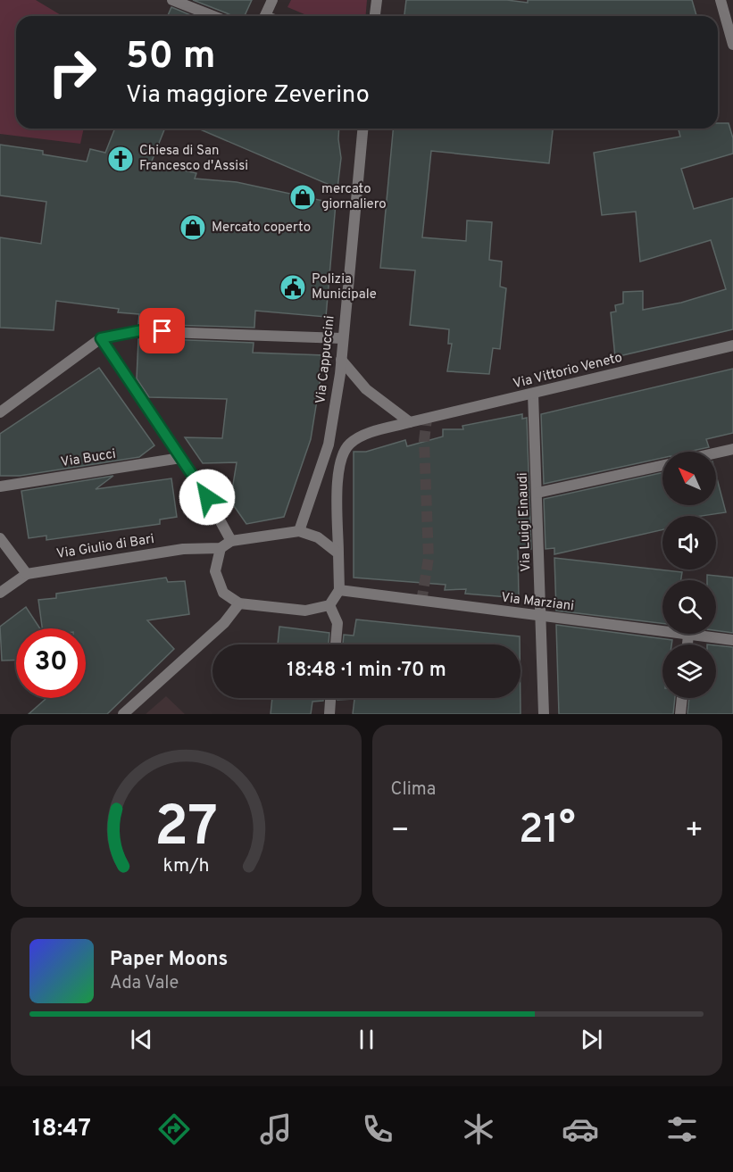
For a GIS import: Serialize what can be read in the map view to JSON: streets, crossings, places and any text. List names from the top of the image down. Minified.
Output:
{"streets":{"street":["Via Cappuccini","Via Vittorio Veneto","Via Bucci","Via Luigi Einaudi","Via Giulio di Bari","Via Marziani"]},"crossings":[["Via Cappuccini","Via Vittorio Veneto"],["Via Cappuccini","Via Giulio di Bari"],["Via Cappuccini","Via Marziani"],["Via Vittorio Veneto","Via Luigi Einaudi"],["Via Vittorio Veneto","Via Giulio di Bari"],["Via Vittorio Veneto","Via Marziani"],["Via Luigi Einaudi","Via Marziani"],["Via Giulio di Bari","Via Marziani"]],"places":{"church":["Chiesa di San Francesco d'Assisi"],"shop":["mercato giornaliero","Mercato coperto"],"public building":["Polizia Municipale"]},"north":"top left","page":{"turn":["50 m","Via maggiore Zeverino"],"limit":"30","trip":"18:48 · 1 min · 70 m","tile":"Clima","heat":["−","21°","+"],"song":["Paper Moons","Ada Vale"],"tabs":"18:47","gauge":["27","km/h"]}}
